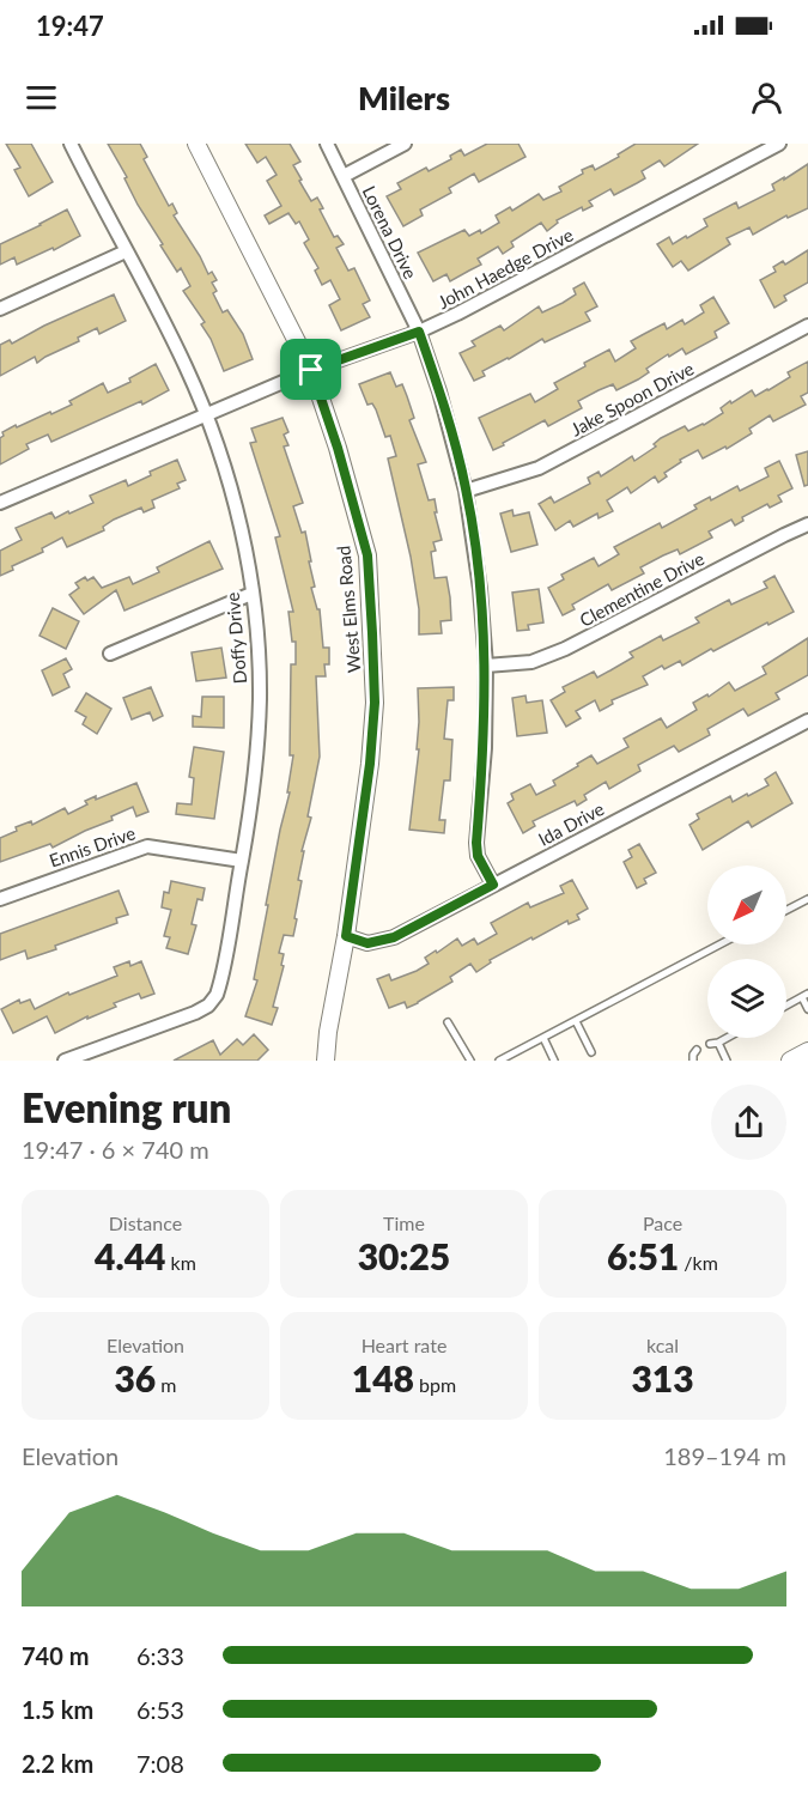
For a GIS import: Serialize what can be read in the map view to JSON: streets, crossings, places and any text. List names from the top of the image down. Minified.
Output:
{"streets":{"main road":["West Elms Road"],"street":["Lorena Drive","John Haedge Drive","Jake Spoon Drive","Clementine Drive","Doffy Drive","Ida Drive","Ennis Drive"]},"crossings":[["Lorena Drive","John Haedge Drive"],["Lorena Drive","Jake Spoon Drive"],["Lorena Drive","Clementine Drive"],["Lorena Drive","Ida Drive"],["John Haedge Drive","West Elms Road"],["John Haedge Drive","Doffy Drive"],["West Elms Road","Ida Drive"],["Doffy Drive","Ennis Drive"]],"north":"bottom left","page":{"status":"19:47","header":"Milers","heading":["Evening run","19:47 · 6 × 740 m"],"stats":[["Distance","4.44 km"],["Time","30:25"],["Pace","6:51 /km"],["Elevation","36 m"],["Heart rate","148 bpm"],["kcal","313"]],"chart":["Elevation","189–194 m"],"list":[{"name":"740 m","note":"6:33"},{"name":"1.5 km","note":"6:53"},{"name":"2.2 km","note":"7:08"}]}}
